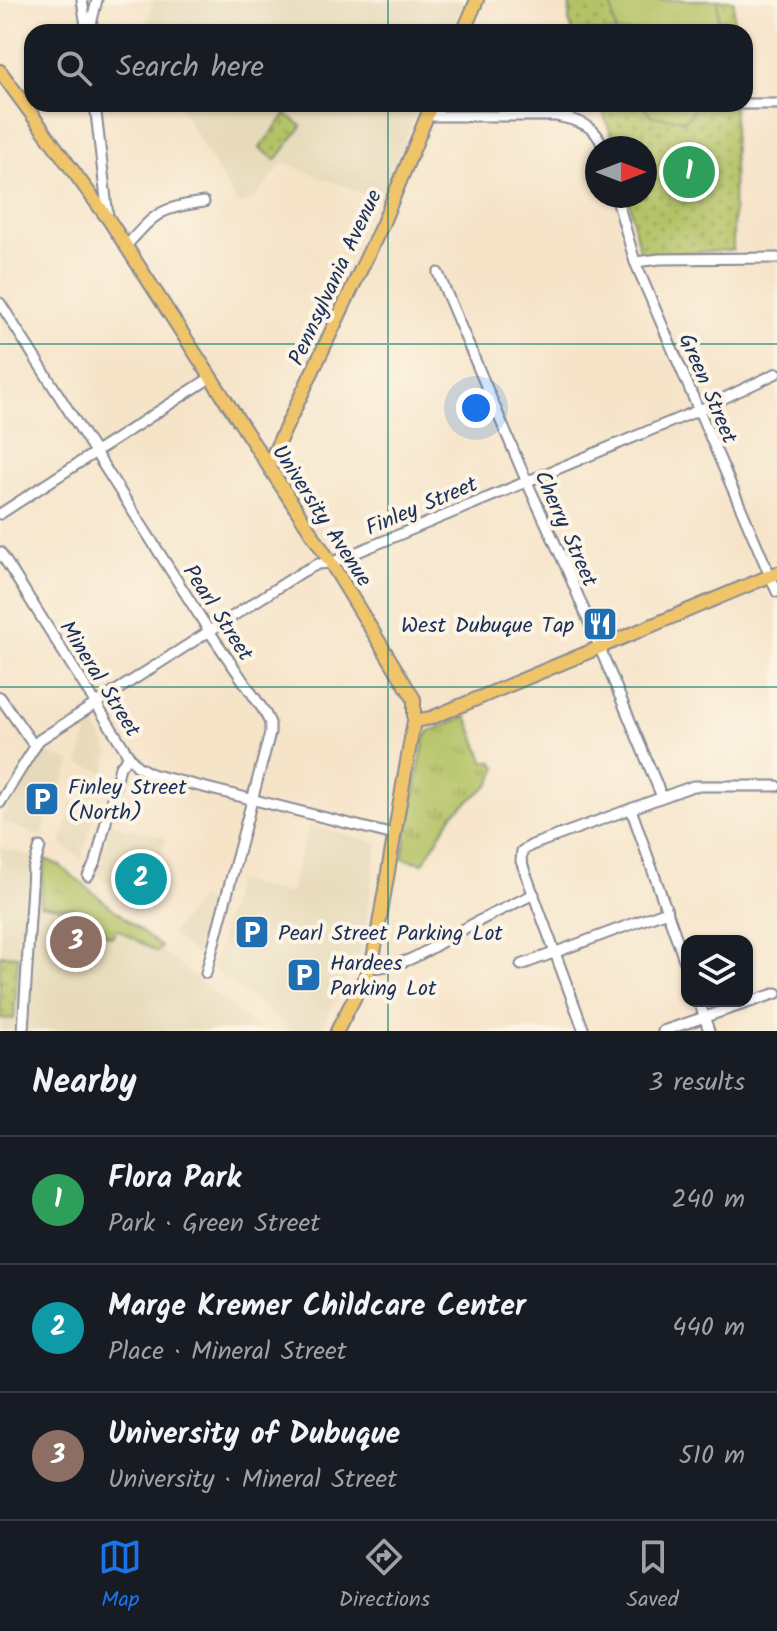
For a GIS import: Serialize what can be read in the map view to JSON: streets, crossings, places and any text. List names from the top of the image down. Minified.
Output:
{"streets":{"main road":["Pennsylvania Avenue","University Avenue"],"street":["Green Street","Finley Street","Cherry Street","Pearl Street","Mineral Street"]},"crossings":[["Pennsylvania Avenue","University Avenue"],["Green Street","Finley Street"],["Finley Street","University Avenue"],["Finley Street","Cherry Street"],["Finley Street","Pearl Street"],["Finley Street","Mineral Street"]],"places":{"restaurant":["West Dubuque Tap"],"parking":["Finley Street (North)","Pearl Street Parking Lot","Hardees Parking Lot"]},"north":"right","page":{"search":"Search here","pins":["1","2","3"],"heading":["Nearby","3 results"],"list":[{"mark":"1","name":"Flora Park","note":"Park · Green Street","value":"240 m"},{"mark":"2","name":"Marge Kremer Childcare Center","note":"Place · Mineral Street","value":"440 m"},{"mark":"3","name":"University of Dubuque","note":"University · Mineral Street","value":"510 m"}],"nav":["Map","Directions","Saved"]}}
